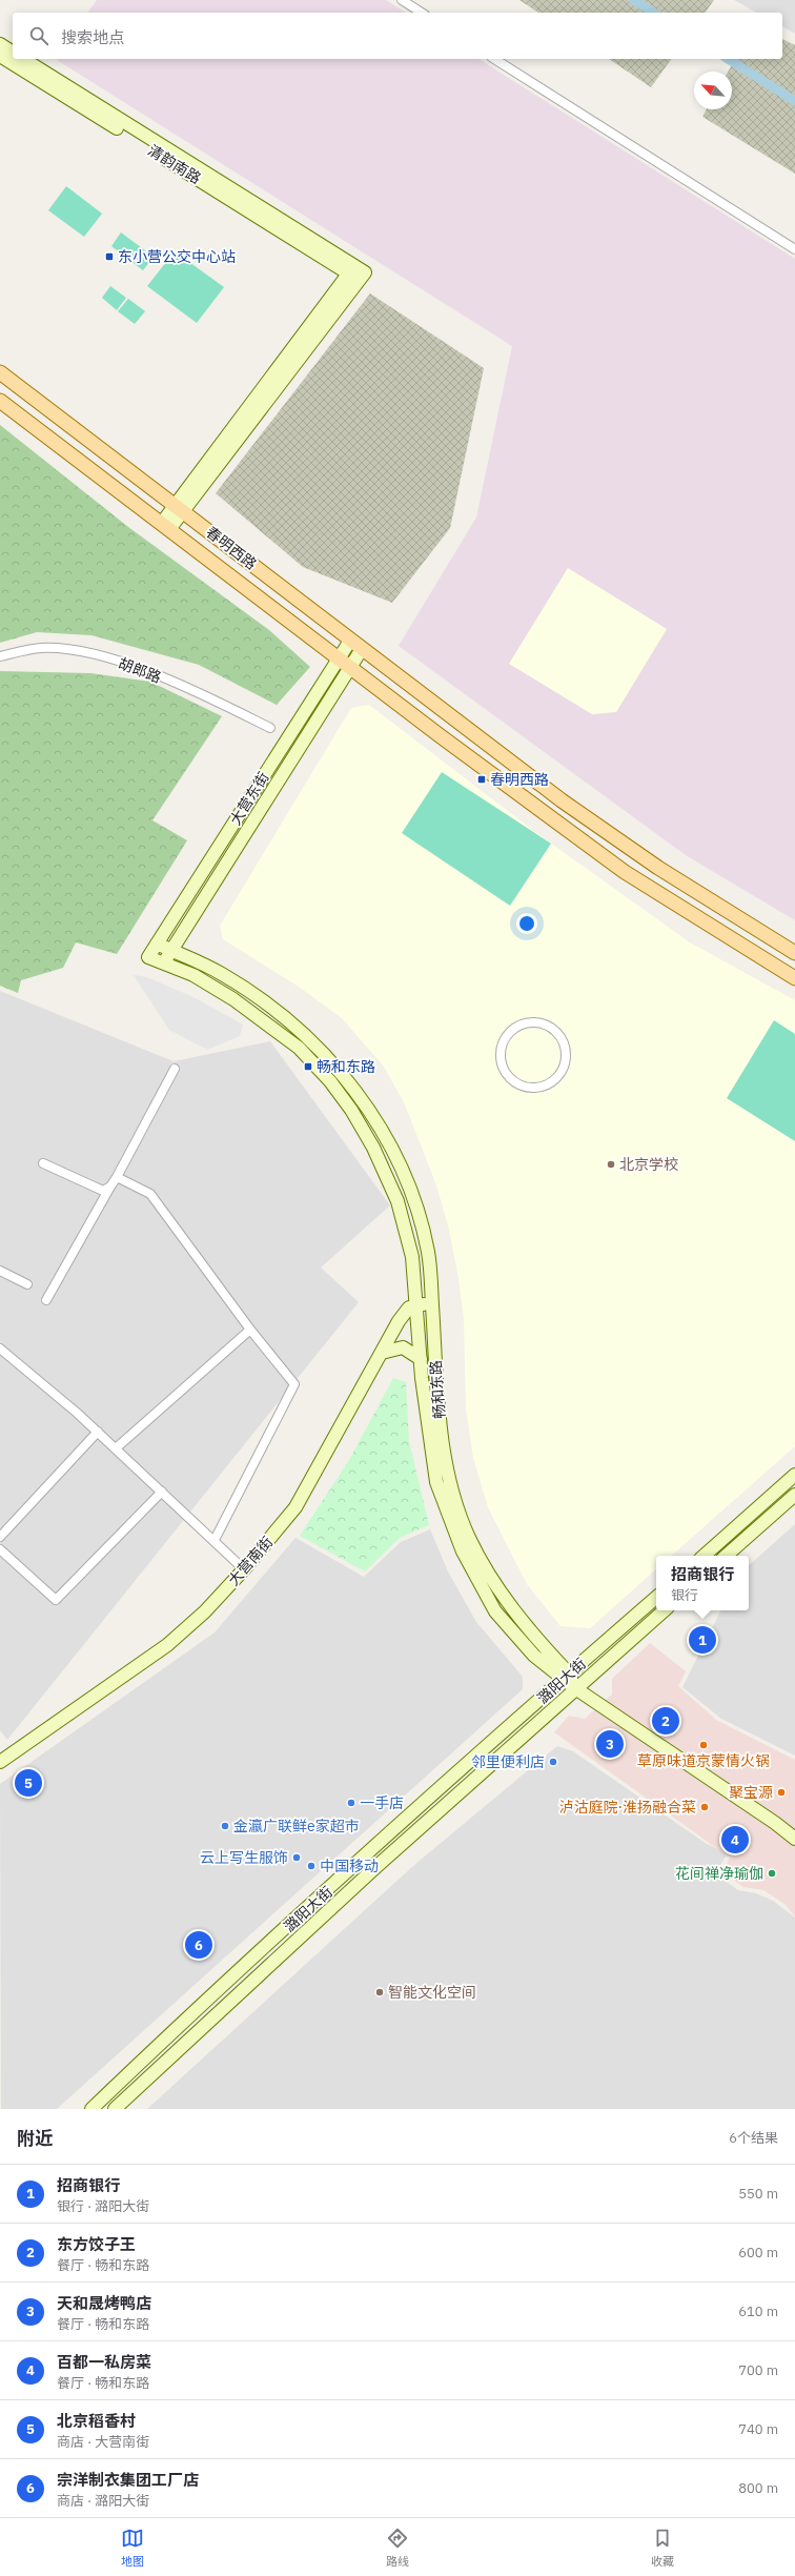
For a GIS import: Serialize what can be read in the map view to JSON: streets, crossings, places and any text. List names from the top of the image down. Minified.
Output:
{"streets":{"main road":["清韵南路","春明西路","大营东街","畅和东路","大营南街","潞阳大街"],"street":["胡郎路"]},"crossings":[["春明西路","大营东街"],["大营东街","畅和东路"],["畅和东路","大营南街"],["畅和东路","潞阳大街"]],"places":{"transit":["东小营公交中心站","春明西路","畅和东路"],"other":["北京学校","草原味道京蒙情火锅","邻里便利店","聚宝源","一手店","泸沽庭院·淮扬融合菜","金瀛广联鲜e家超市","云上写生服饰","中国移动","花间禅净瑜伽","智能文化空间"]},"north":"top left","page":{"search":"搜索地点","popup":["招商银行","银行"],"pins":["1","2","3","5","4","6"],"heading":["附近","6个结果"],"list":[{"mark":"1","name":"招商银行","note":"银行 · 潞阳大街","value":"550 m"},{"mark":"2","name":"东方饺子王","note":"餐厅 · 畅和东路","value":"600 m"},{"mark":"3","name":"天和晟烤鸭店","note":"餐厅 · 畅和东路","value":"610 m"},{"mark":"4","name":"百都一私房菜","note":"餐厅 · 畅和东路","value":"700 m"},{"mark":"5","name":"北京稻香村","note":"商店 · 大营南街","value":"740 m"},{"mark":"6","name":"宗洋制衣集团工厂店","note":"商店 · 潞阳大街","value":"800 m"}],"nav":["地图","路线","收藏"]}}
